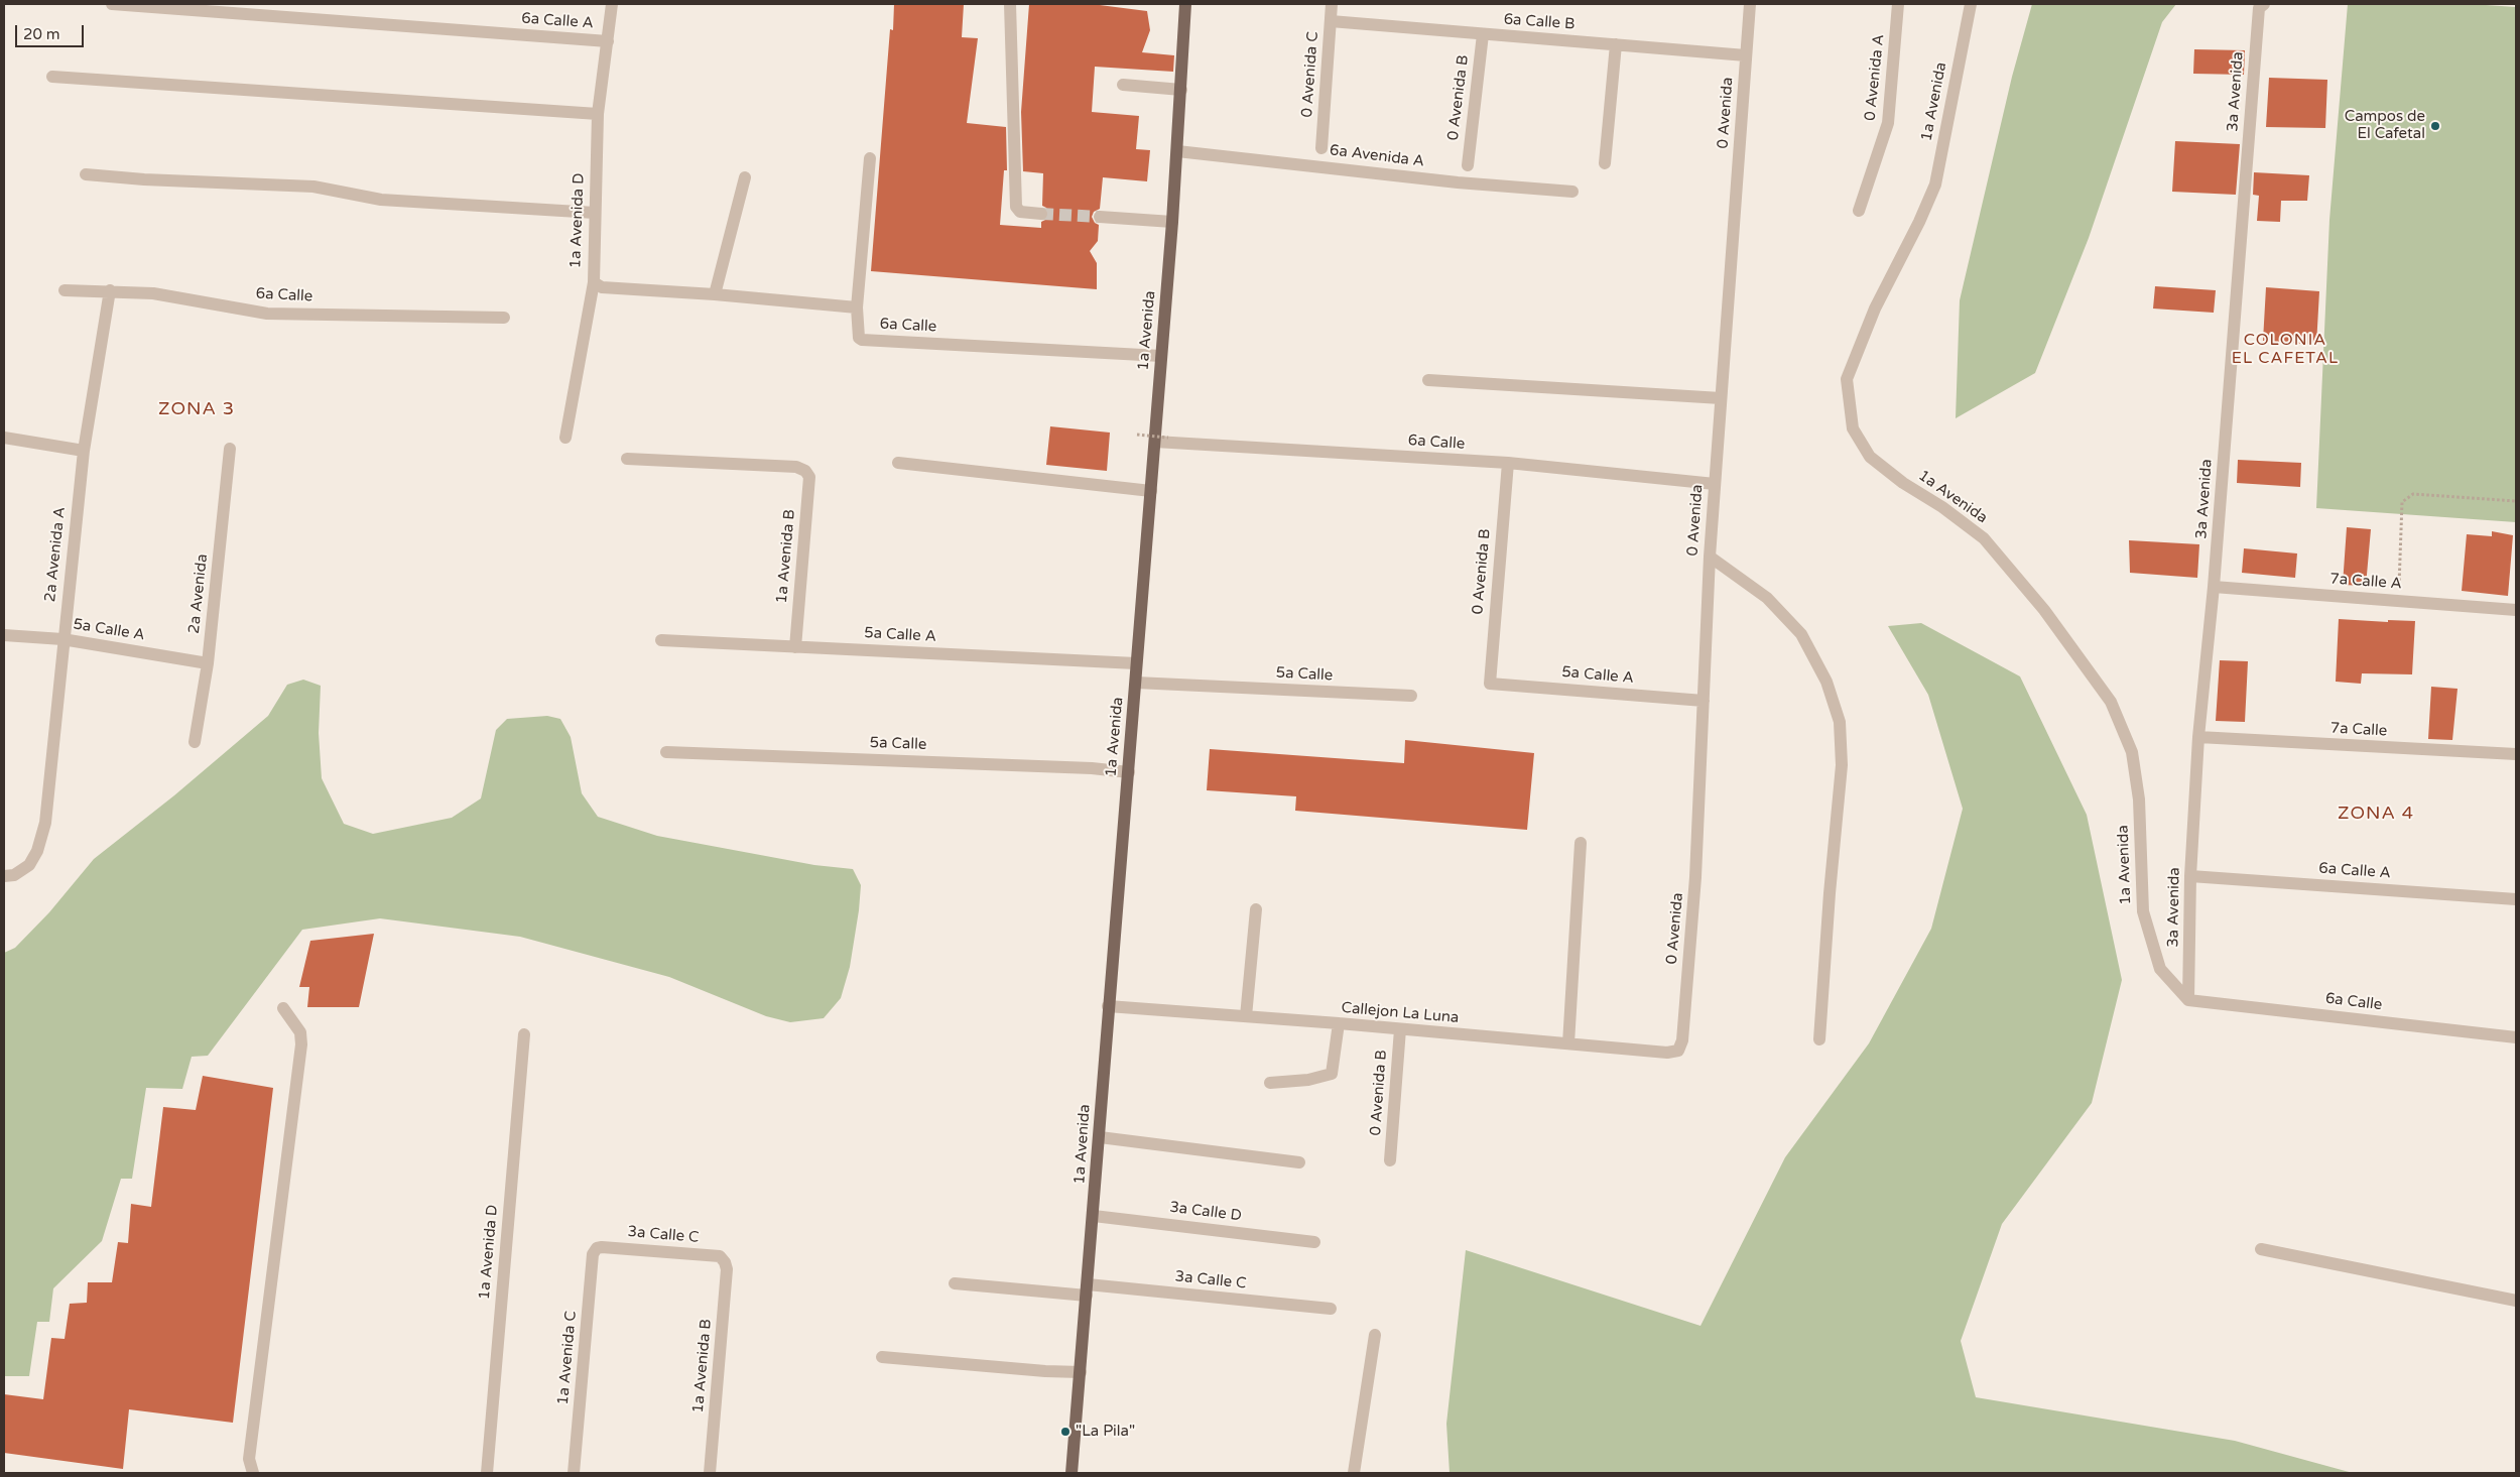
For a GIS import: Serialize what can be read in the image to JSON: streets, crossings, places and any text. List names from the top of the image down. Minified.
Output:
{"streets":{"main road":["1a Avenida"],"street":["6a Calle A","6a Calle B","0 Avenida C","0 Avenida A","3a Avenida","0 Avenida B","0 Avenida","6a Avenida A","1a Avenida D","6a Calle","2a Avenida A","1a Avenida B","7a Calle A","2a Avenida","5a Calle A","5a Calle","7a Calle","Callejon La Luna","3a Calle D","3a Calle C","1a Avenida C"]},"crossings":[["6a Calle A","3a Avenida"],["6a Calle A","1a Avenida D"],["6a Calle B","0 Avenida C"],["6a Calle B","0 Avenida B"],["6a Calle B","0 Avenida"],["3a Avenida","1a Avenida"],["3a Avenida","6a Calle"],["3a Avenida","7a Calle A"],["3a Avenida","7a Calle"],["0 Avenida B","6a Calle"],["0 Avenida B","5a Calle A"],["0 Avenida B","Callejon La Luna"],["1a Avenida","6a Avenida A"],["1a Avenida","6a Calle"],["1a Avenida","5a Calle A"],["1a Avenida","5a Calle"],["1a Avenida","Callejon La Luna"],["1a Avenida","3a Calle D"],["1a Avenida","3a Calle C"],["0 Avenida","6a Calle"],["0 Avenida","5a Calle A"],["0 Avenida","Callejon La Luna"],["6a Calle","2a Avenida A"],["2a Avenida A","5a Calle A"],["1a Avenida B","5a Calle A"],["1a Avenida B","3a Calle C"],["2a Avenida","5a Calle A"],["3a Calle C","1a Avenida C"]],"districts":["COLONIA EL CAFETAL","ZONA 3","ZONA 4"],"places":["Campos de El Cafetal","\"La Pila\""],"scale_bar":"20 m"}
